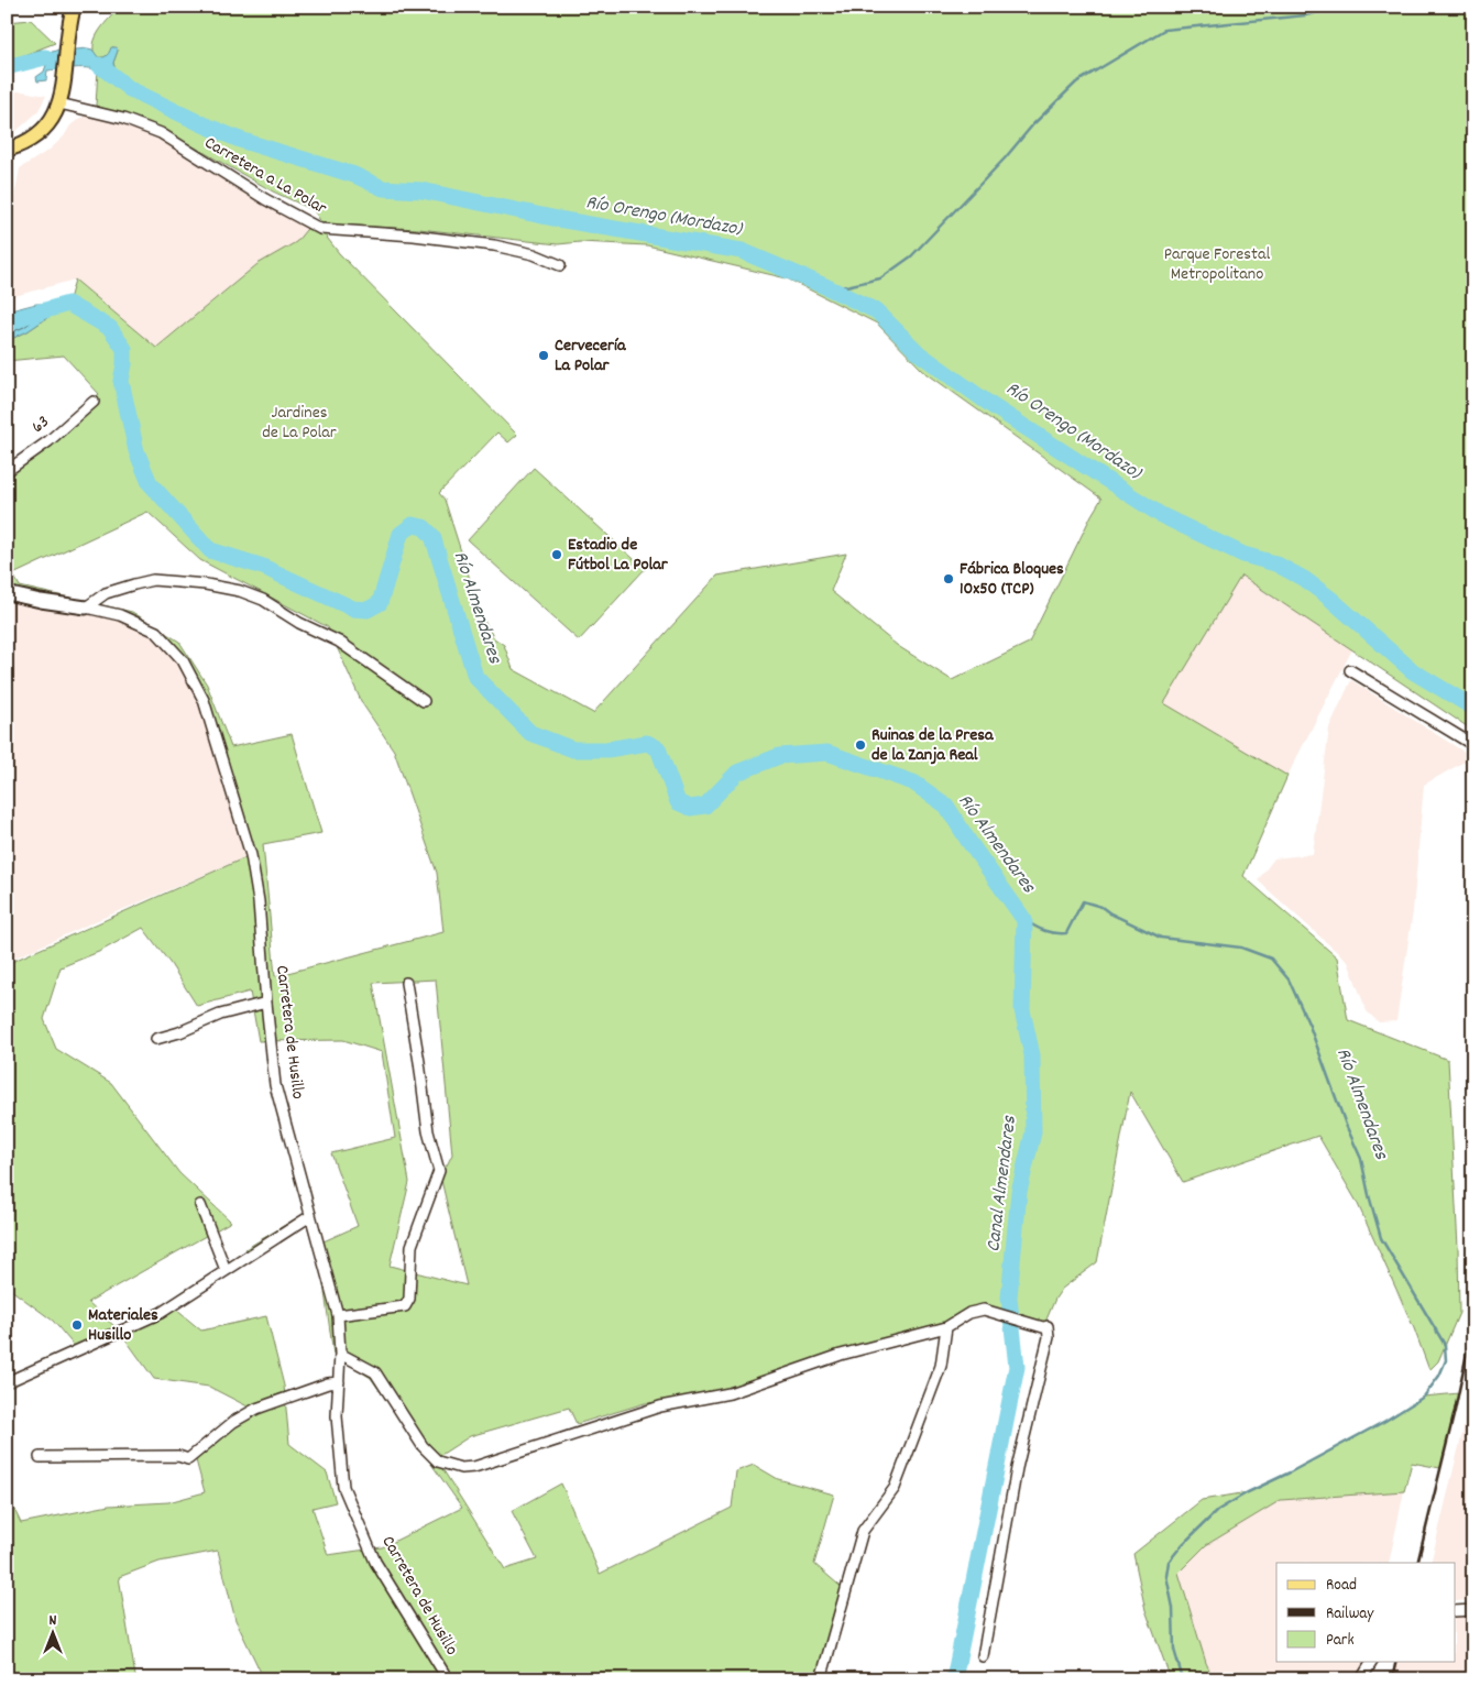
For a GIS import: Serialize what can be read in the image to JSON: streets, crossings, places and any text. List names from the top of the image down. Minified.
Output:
{"streets":{"street":["Carretera a La Polar","63","Carretera de Husillo"]},"water":["Río Orengo (Mordazo)","Río Almendares","Canal Almendares"],"parks":["Parque Forestal Metropolitano","Jardines de La Polar"],"places":["Cervecería La Polar","Estadio de Fútbol La Polar","Fábrica Bloques 10x50 (TCP)","Ruinas de la Presa de la Zanja Real","Materiales Husillo"],"legend":["Road","Railway","Park"],"north":"top"}
